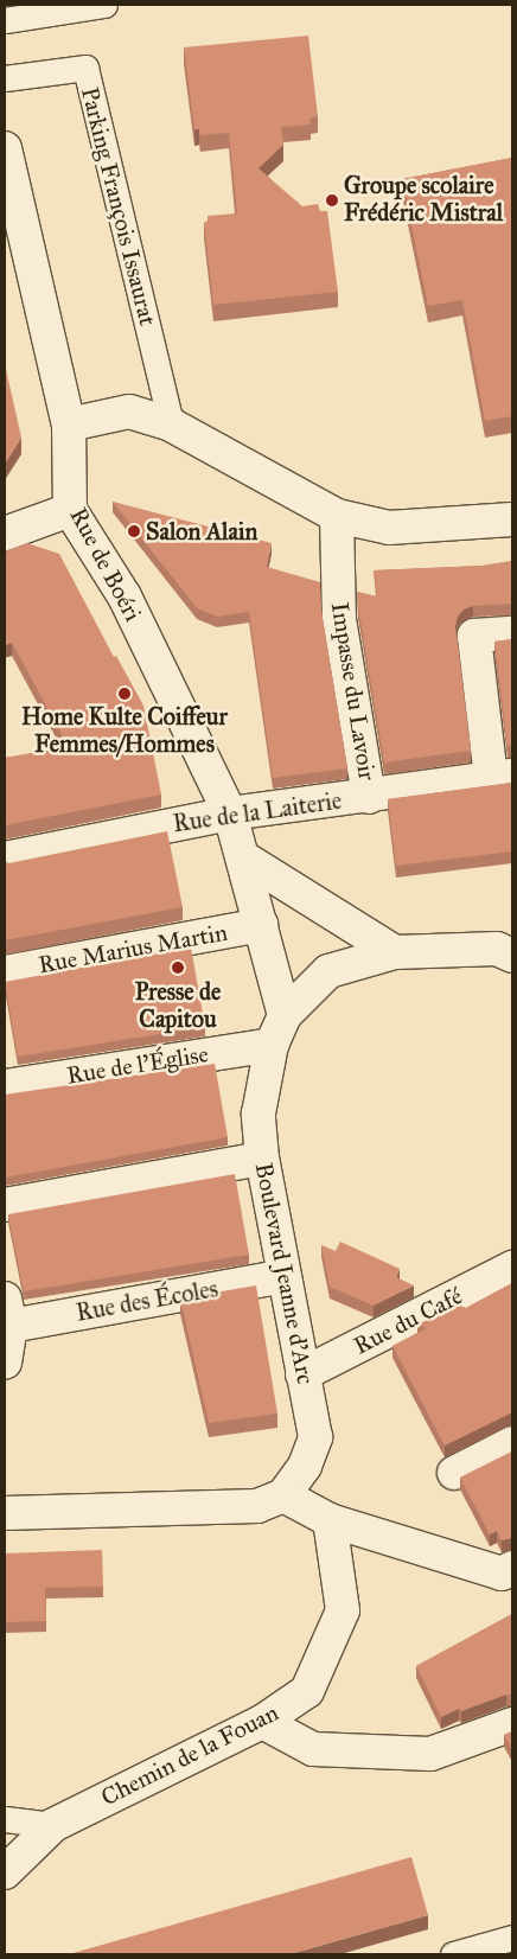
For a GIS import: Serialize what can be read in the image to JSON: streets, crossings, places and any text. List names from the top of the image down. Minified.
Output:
{"streets":{"street":["Rue de Boéri","Impasse du Lavoir","Rue de la Laiterie","Rue Marius Martin","Rue de l'Église","Boulevard Jeanne d'Arc","Rue des Écoles","Rue du Café","Chemin de la Fouan"],"lane":["Parking François Issaurat"]},"crossings":[["Rue de Boéri","Rue de la Laiterie"],["Rue de Boéri","Rue Marius Martin"],["Rue de Boéri","Boulevard Jeanne d'Arc"],["Impasse du Lavoir","Rue de la Laiterie"],["Rue de l'Église","Boulevard Jeanne d'Arc"],["Boulevard Jeanne d'Arc","Rue des Écoles"],["Boulevard Jeanne d'Arc","Rue du Café"]],"places":["Groupe scolaire Frédéric Mistral","Salon Alain","Home Kulte Coiffeur Femmes/Hommes","Presse de Capitou"]}
